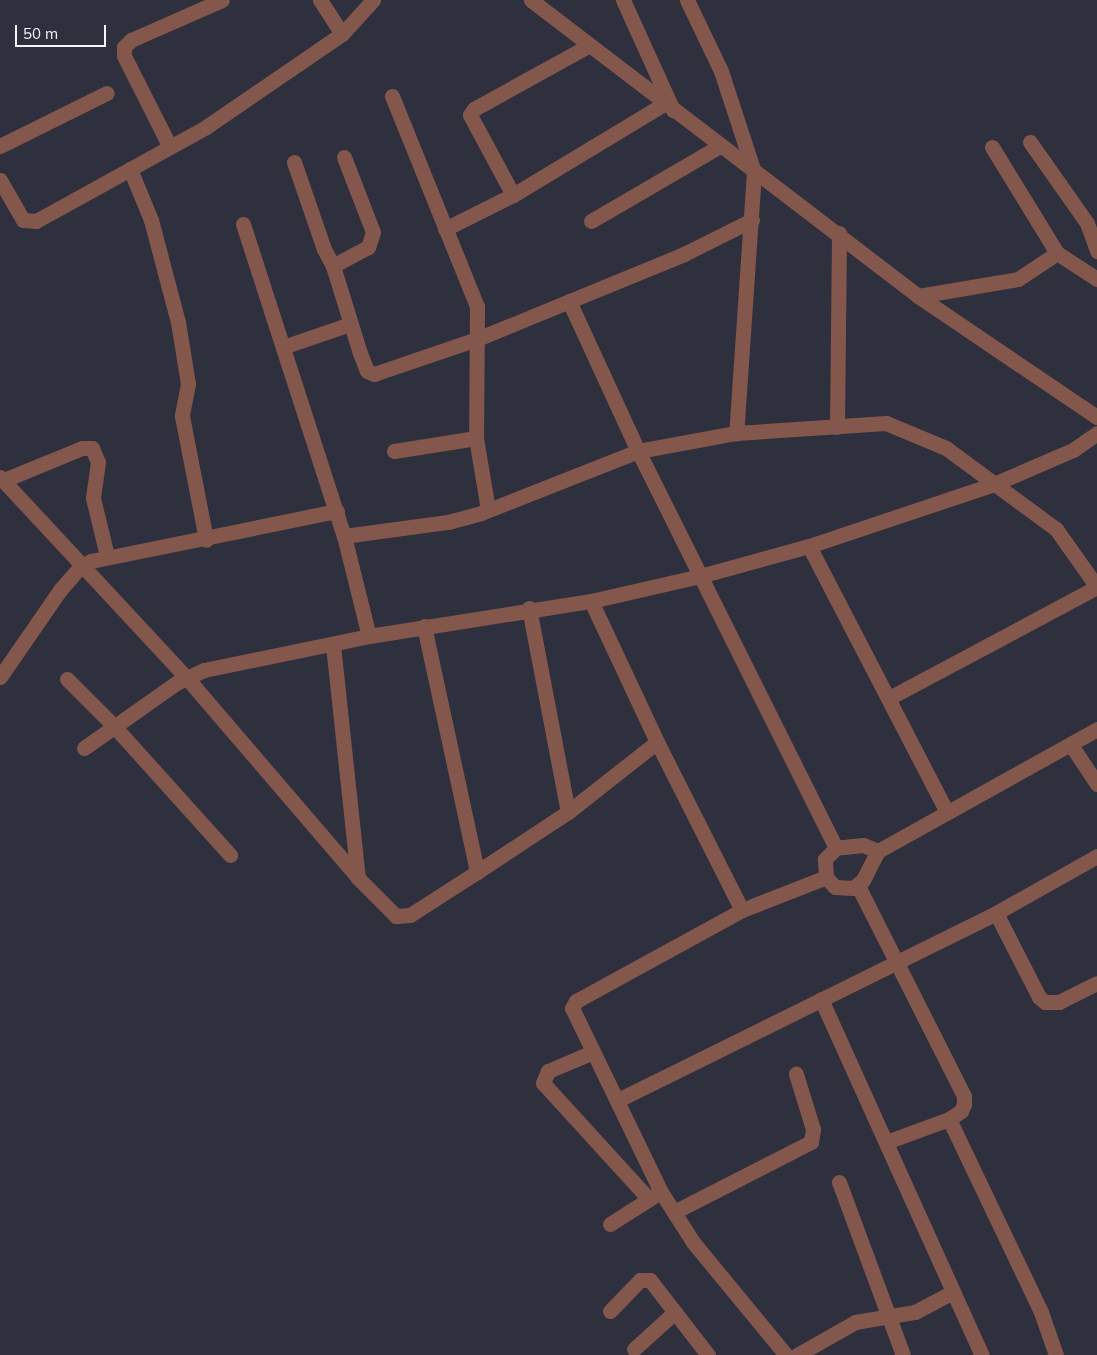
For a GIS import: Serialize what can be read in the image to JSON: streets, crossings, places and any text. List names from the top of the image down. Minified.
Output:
{"scale_bar":"50 m"}
